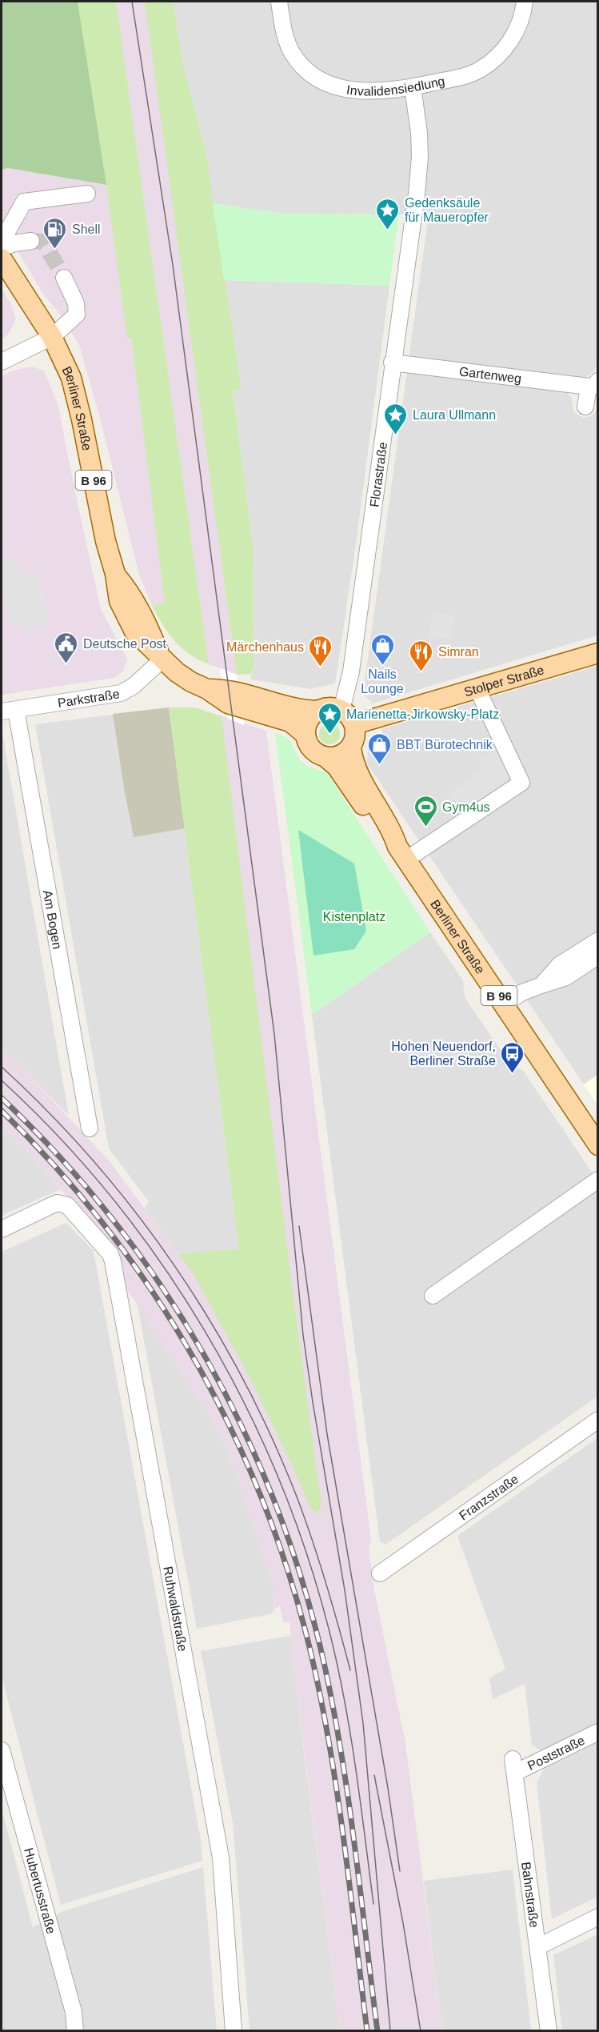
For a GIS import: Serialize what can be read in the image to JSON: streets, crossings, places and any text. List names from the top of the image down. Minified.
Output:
{"streets":{"main road":["Berliner Straße","B 96","Stolper Straße"],"street":["Invalidensiedlung","Gartenweg","Florastraße","Parkstraße","Am Bogen","Franzstraße","Ruhwaldstraße","Poststraße","Hubertusstraße","Bahnstraße"]},"crossings":[["Invalidensiedlung","Florastraße"],["Gartenweg","Florastraße"],["Berliner Straße","Florastraße"],["Berliner Straße","B 96"],["Berliner Straße","Stolper Straße"],["Berliner Straße","Parkstraße"],["Florastraße","B 96"],["Florastraße","Stolper Straße"],["B 96","Stolper Straße"],["Parkstraße","Am Bogen"],["Poststraße","Bahnstraße"]],"parks":["Kistenplatz"],"places":{"place":["Gedenksäule für Maueropfer","Laura Ullmann","Marienetta-Jirkowsky-Platz"],"fuel station":["Shell"],"public building":["Deutsche Post"],"shop":["Nails Lounge","BBT Bürotechnik"],"restaurant":["Märchenhaus","Simran"],"sports":["Gym4us"],"bus stop":["Hohen Neuendorf, Berliner Straße"]}}
